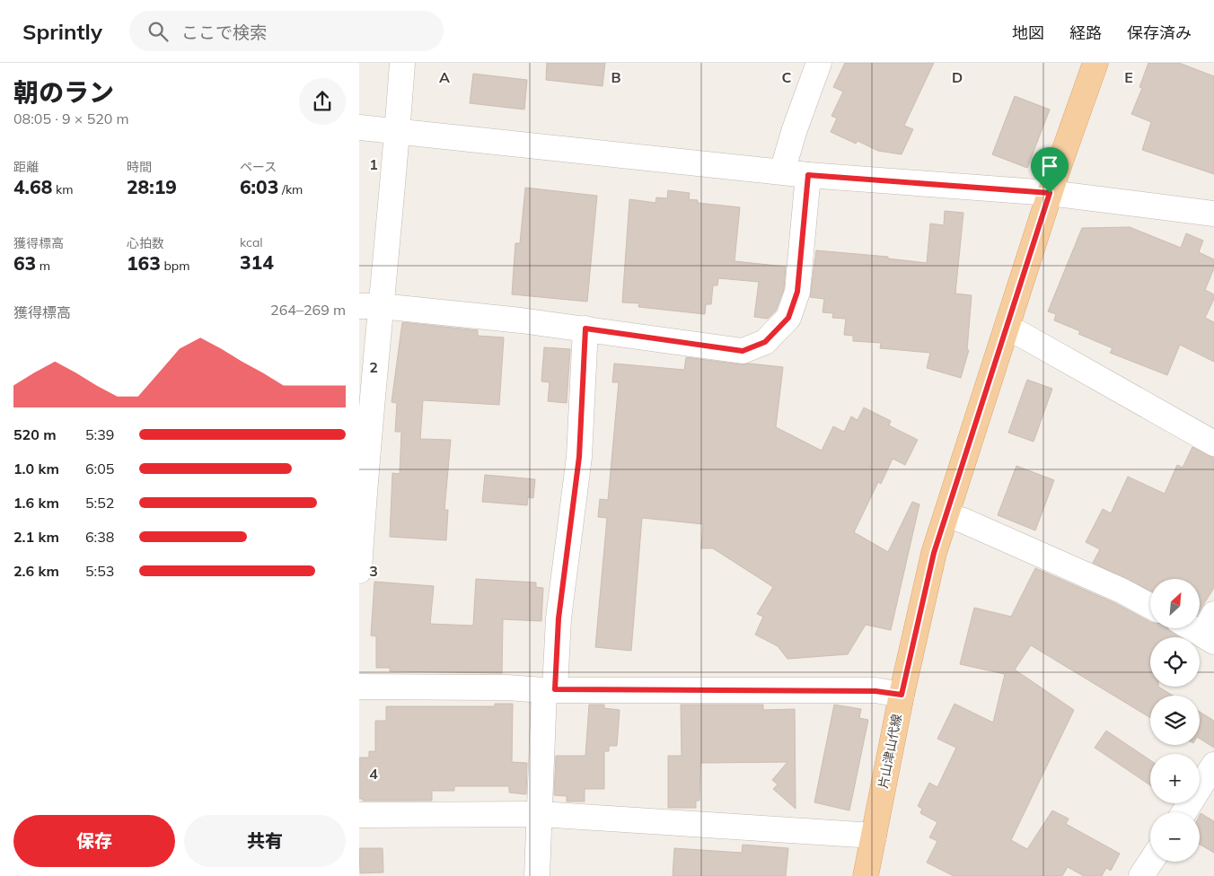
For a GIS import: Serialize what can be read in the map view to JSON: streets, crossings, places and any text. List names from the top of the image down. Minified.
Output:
{"streets":{"main road":["片山津山代線"]},"north":"top right","page":{"header":"Sprintly","search":"ここで検索","nav":["地図","経路","保存済み"],"heading":["朝のラン","08:05 · 9 × 520 m"],"stats":[["距離","4.68 km"],["時間","28:19"],["ペース","6:03 /km"],["獲得標高","63 m"],["心拍数","163 bpm"],["kcal","314"]],"chart":["獲得標高","264–269 m"],"list":[{"name":"520 m","note":"5:39"},{"name":"1.0 km","note":"6:05"},{"name":"1.6 km","note":"5:52"},{"name":"2.1 km","note":"6:38"},{"name":"2.6 km","note":"5:53"}],"map_buttons":["+","−"],"buttons":["保存","共有"]},"grid":{"columns":["A","B","C","D","E"],"rows":["1","2","3","4"]}}
